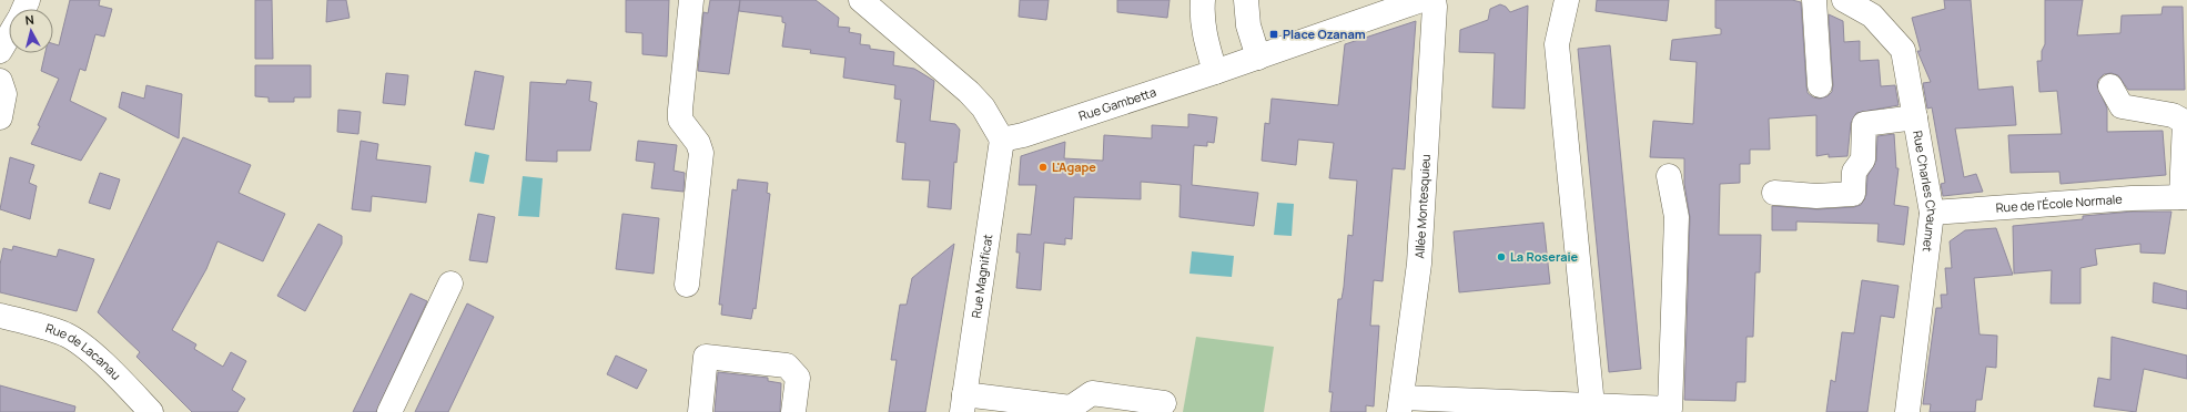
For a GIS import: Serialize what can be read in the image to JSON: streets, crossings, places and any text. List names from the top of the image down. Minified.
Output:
{"streets":{"street":["Rue Gambetta","Rue Charles Chaumet","Rue de l'École Normale","Allée Montesquieu","Rue Magnificat","Rue de Lacanau"]},"crossings":[["Rue Gambetta","Rue Magnificat"],["Rue Charles Chaumet","Rue de l'École Normale"]],"places":{"transit":["Place Ozanam"],"other":["L'Agape","La Roseraie"]},"north":"top"}
